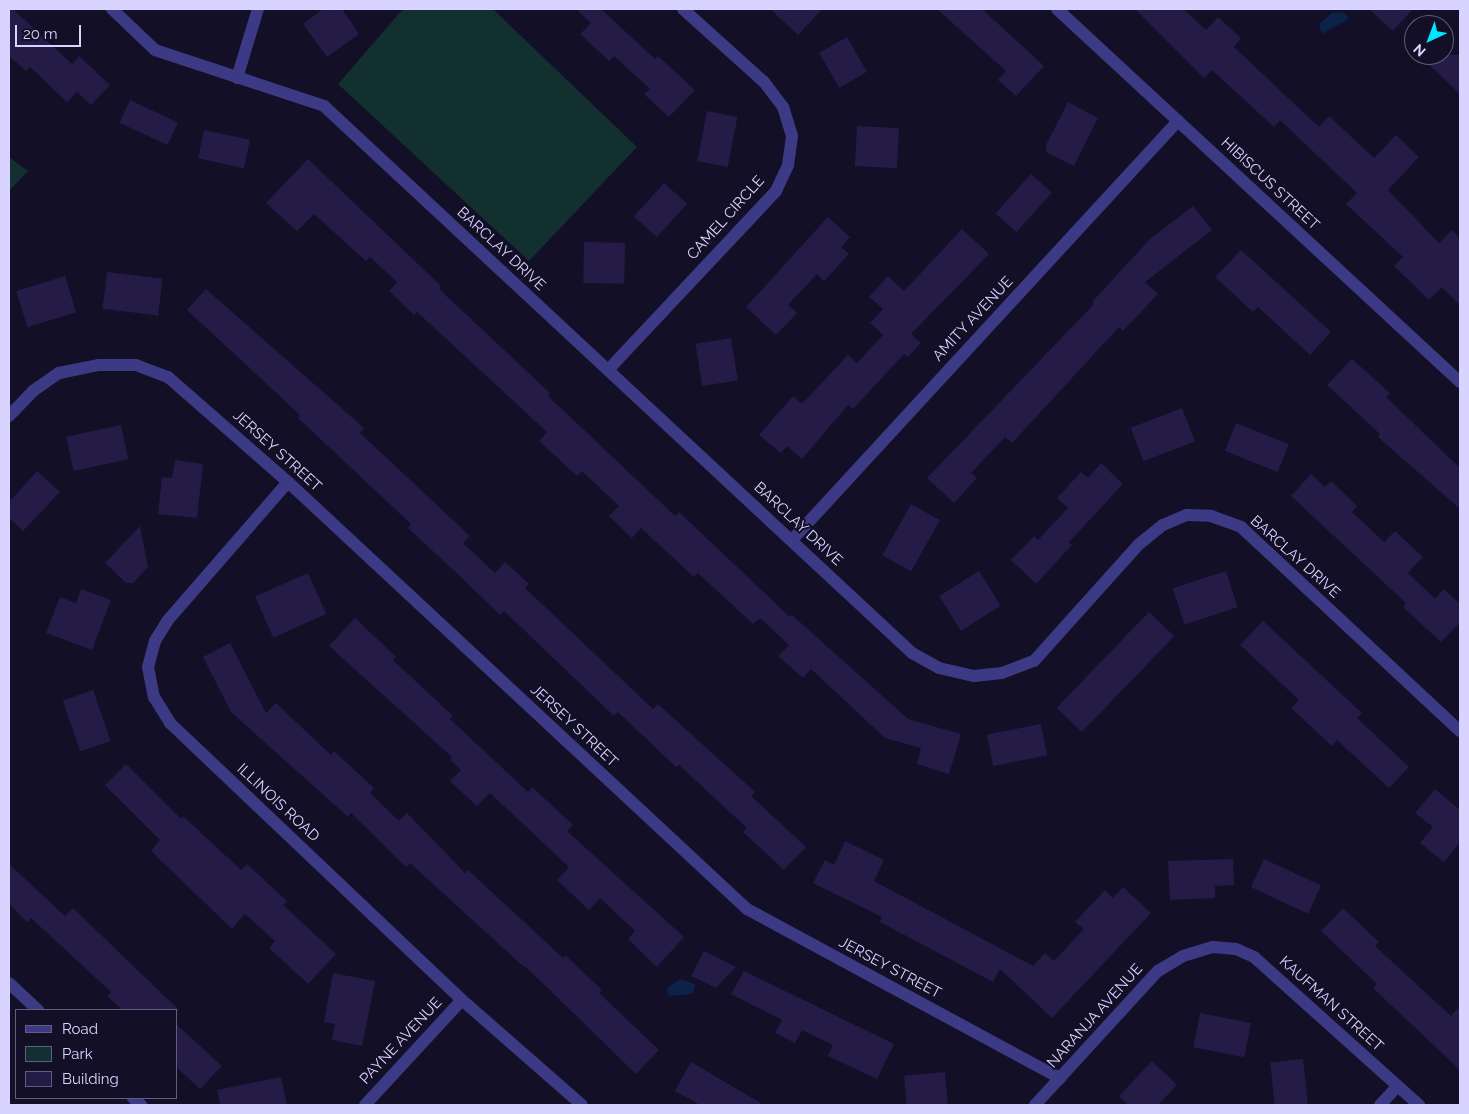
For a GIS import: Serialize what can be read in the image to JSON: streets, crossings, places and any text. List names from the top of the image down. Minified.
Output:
{"streets":{"street":["HIBISCUS STREET","CAMEL CIRCLE","BARCLAY DRIVE","AMITY AVENUE","JERSEY STREET","ILLINOIS ROAD","KAUFMAN STREET","NARANJA AVENUE","PAYNE AVENUE"]},"crossings":[["HIBISCUS STREET","AMITY AVENUE"],["CAMEL CIRCLE","BARCLAY DRIVE"],["BARCLAY DRIVE","AMITY AVENUE"],["JERSEY STREET","ILLINOIS ROAD"],["JERSEY STREET","NARANJA AVENUE"],["ILLINOIS ROAD","PAYNE AVENUE"],["KAUFMAN STREET","NARANJA AVENUE"]],"legend":["Road","Park","Building"],"scale_bar":"20 m","north":"bottom left"}
